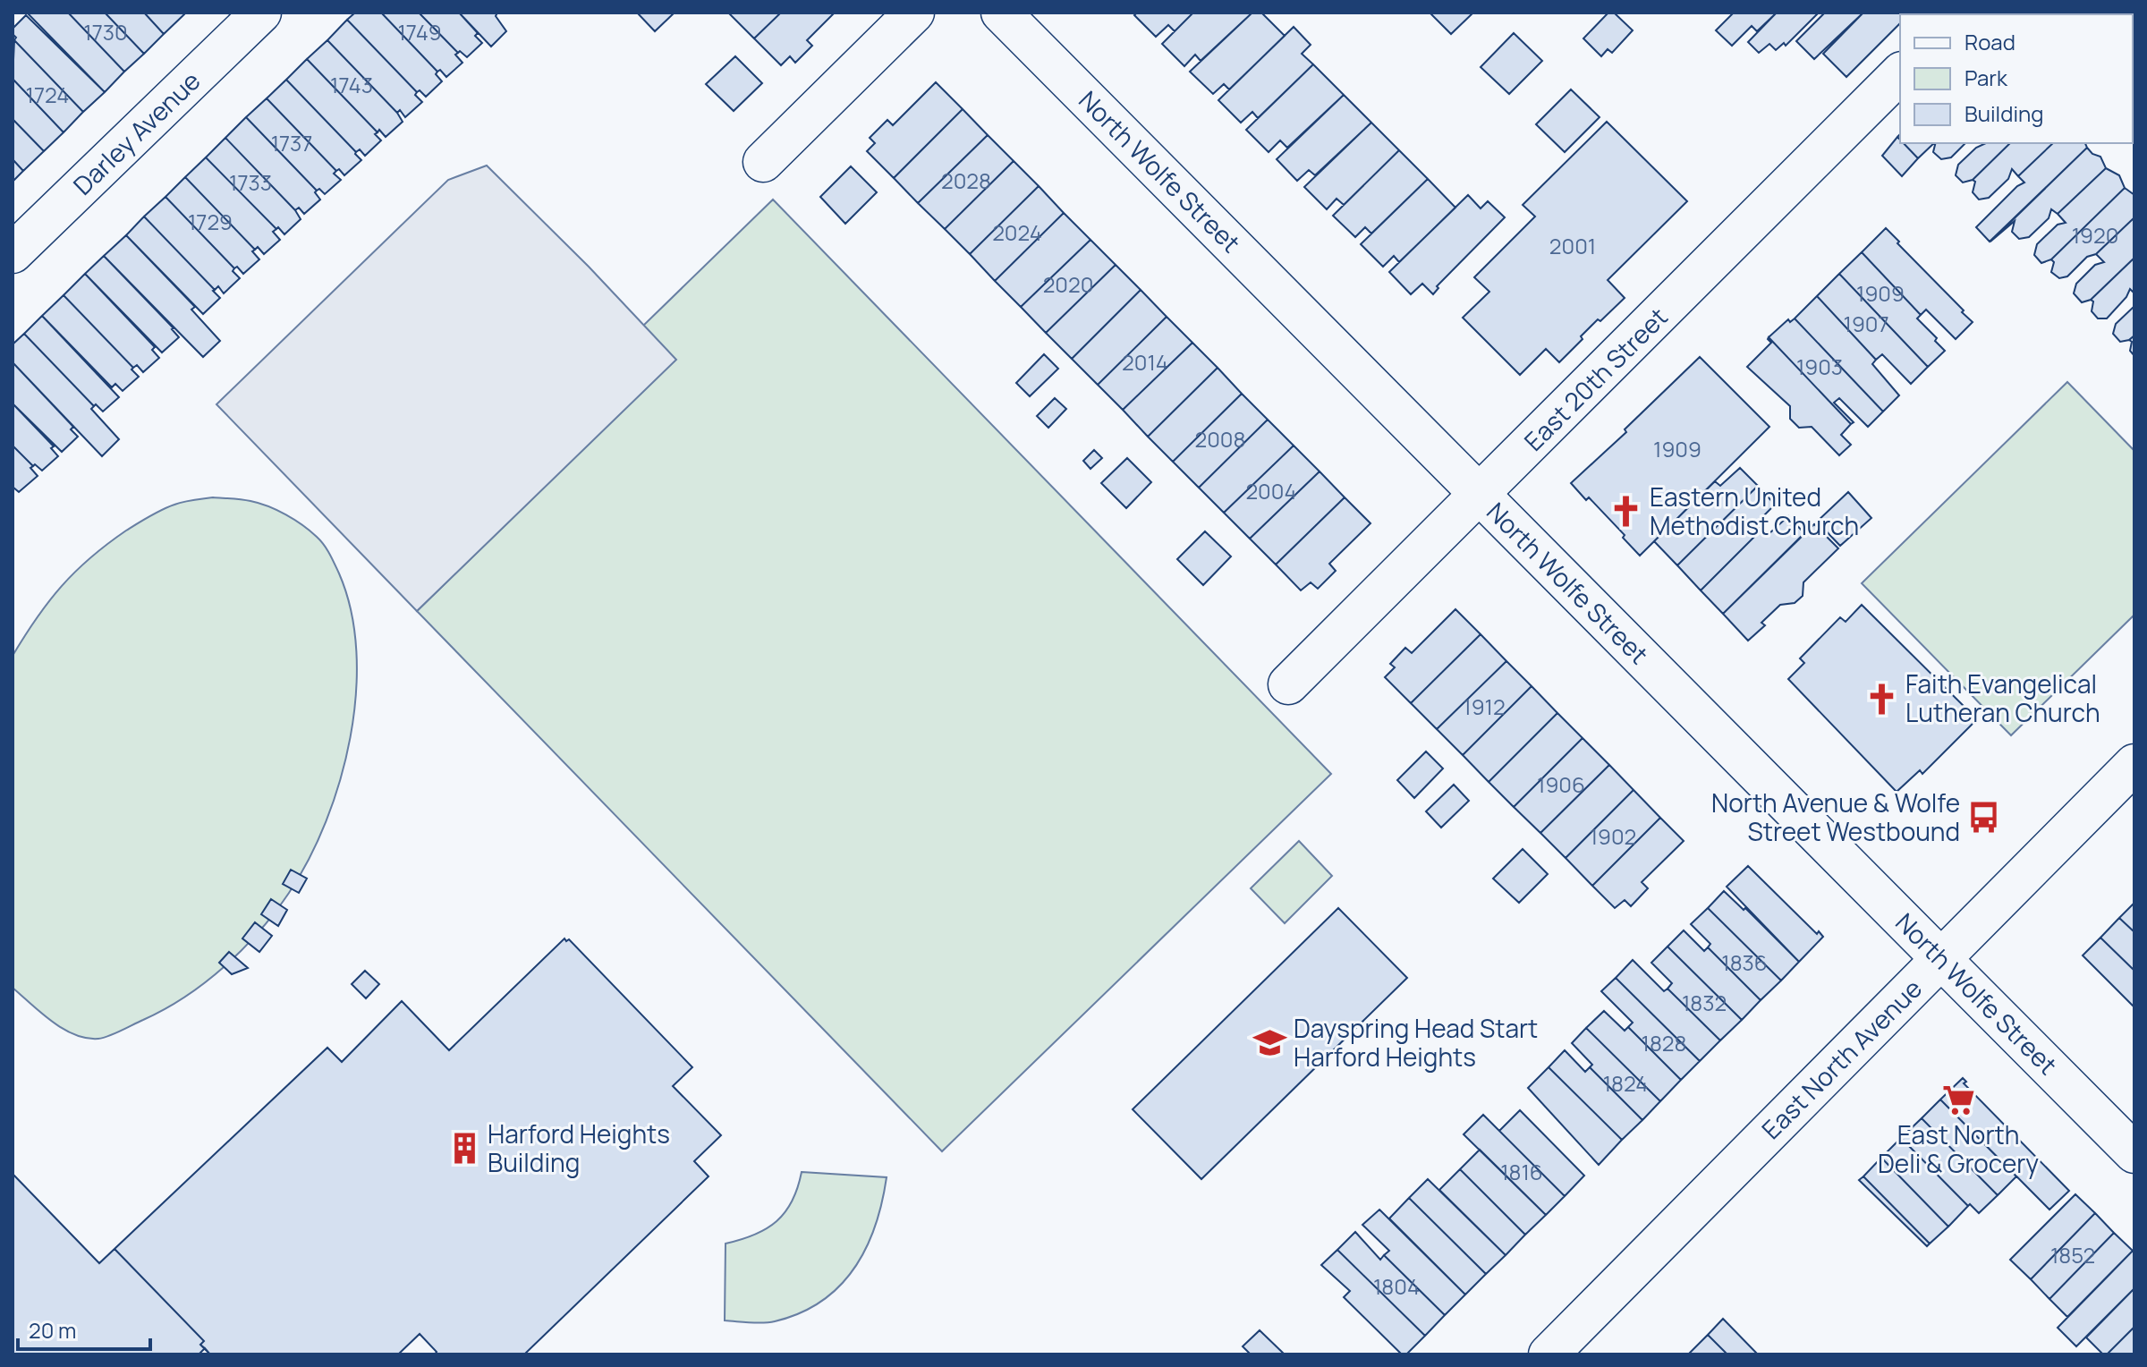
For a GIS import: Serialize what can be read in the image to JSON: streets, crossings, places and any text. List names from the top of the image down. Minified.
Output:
{"streets":{"main road":["Darley Avenue","North Wolfe Street","East 20th Street","East North Avenue"]},"crossings":[["North Wolfe Street","East 20th Street"],["North Wolfe Street","East North Avenue"]],"places":{"church":["Eastern United Methodist Church","Faith Evangelical Lutheran Church"],"bus stop":["North Avenue & Wolfe Street Westbound"],"school or university":["Dayspring Head Start Harford Heights"],"supermarket":["East North Deli & Grocery"],"building":["Harford Heights Building"]},"house_numbers":["1730","1749","1743","1724","1737","2028","1733","1729","2024","1920","2001","2020","1909","1907","2014","1903","2008","1909","2004","1912","1906","1902","1836","1832","1828","1824","1816","1852","1804"],"legend":["Road","Park","Building"],"scale_bar":"20 m"}
